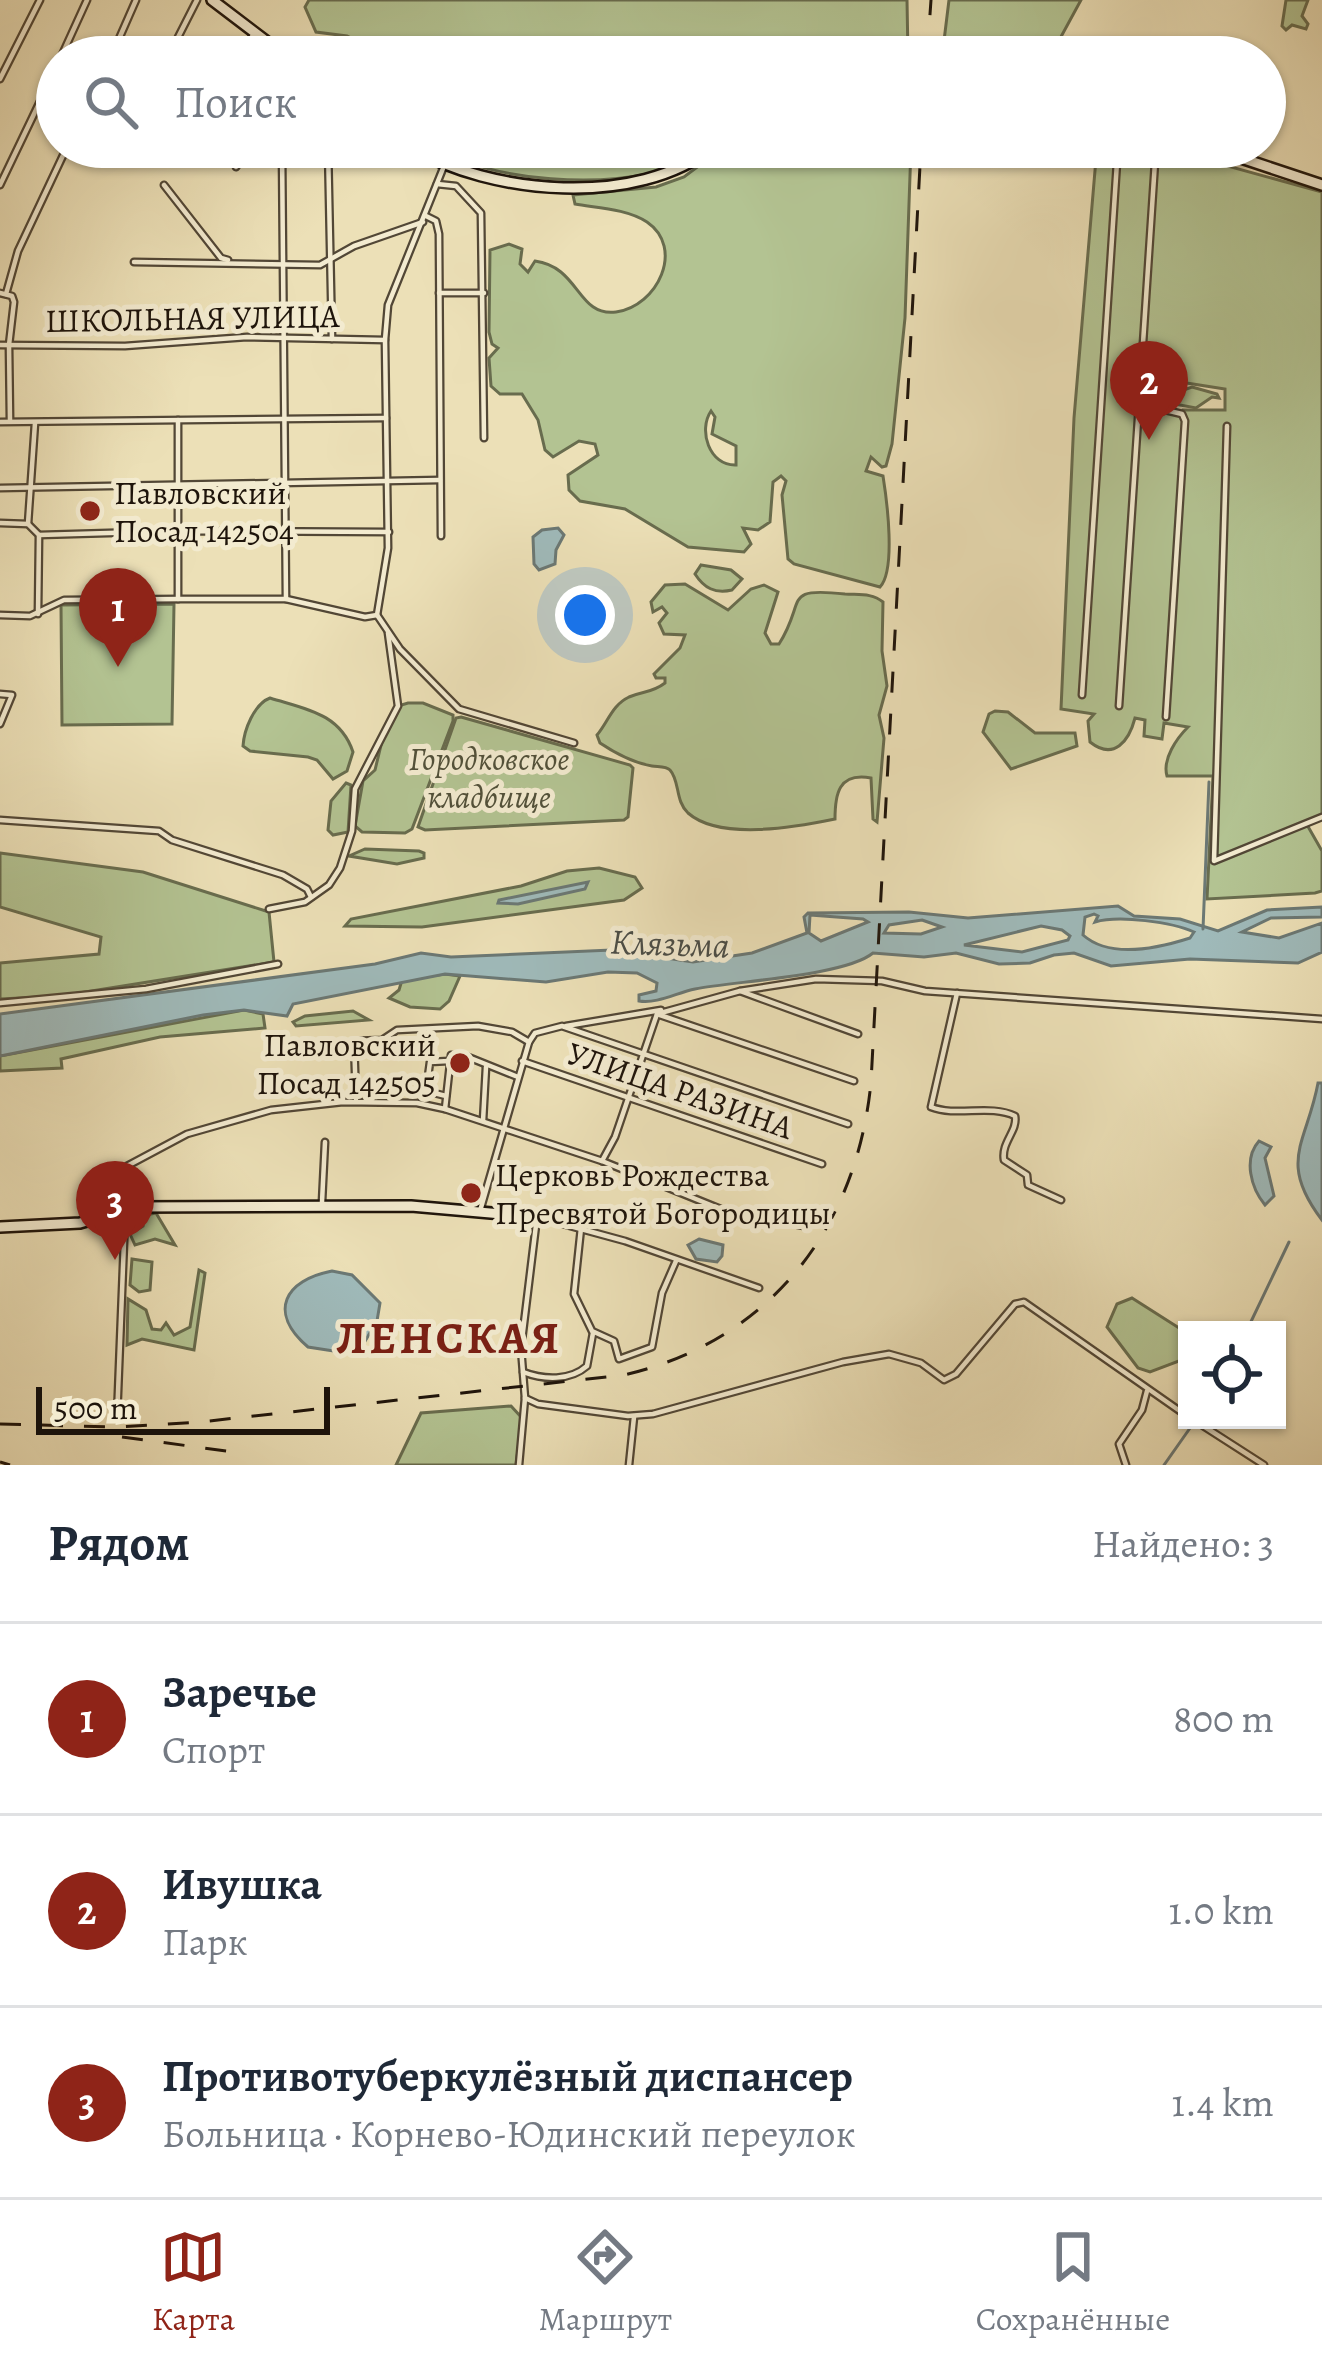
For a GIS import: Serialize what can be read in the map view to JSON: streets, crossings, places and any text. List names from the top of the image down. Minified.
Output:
{"streets":{"street":["ШКОЛЬНАЯ УЛИЦА","УЛИЦА РАЗИНА"]},"districts":["ЛЕНСКАЯ"],"water":["Клязьма"],"parks":["Городковское кладбище"],"places":["Павловский Посад 142504","Павловский Посад 142505","Церковь Рождества Пресвятой Богородицы"],"scale_bar":"500 m","page":{"search":"Поиск","pins":["2","1","3"],"scale":"500 m","heading":["Рядом","Найдено: 3"],"list":[{"mark":"1","name":"Заречье","note":"Спорт","value":"800 m"},{"mark":"2","name":"Ивушка","note":"Парк","value":"1.0 km"},{"mark":"3","name":"Противотуберкулёзный диспансер","note":"Больница · Корнево-Юдинский переулок","value":"1.4 km"}],"nav":["Карта","Маршрут","Сохранённые"]}}
